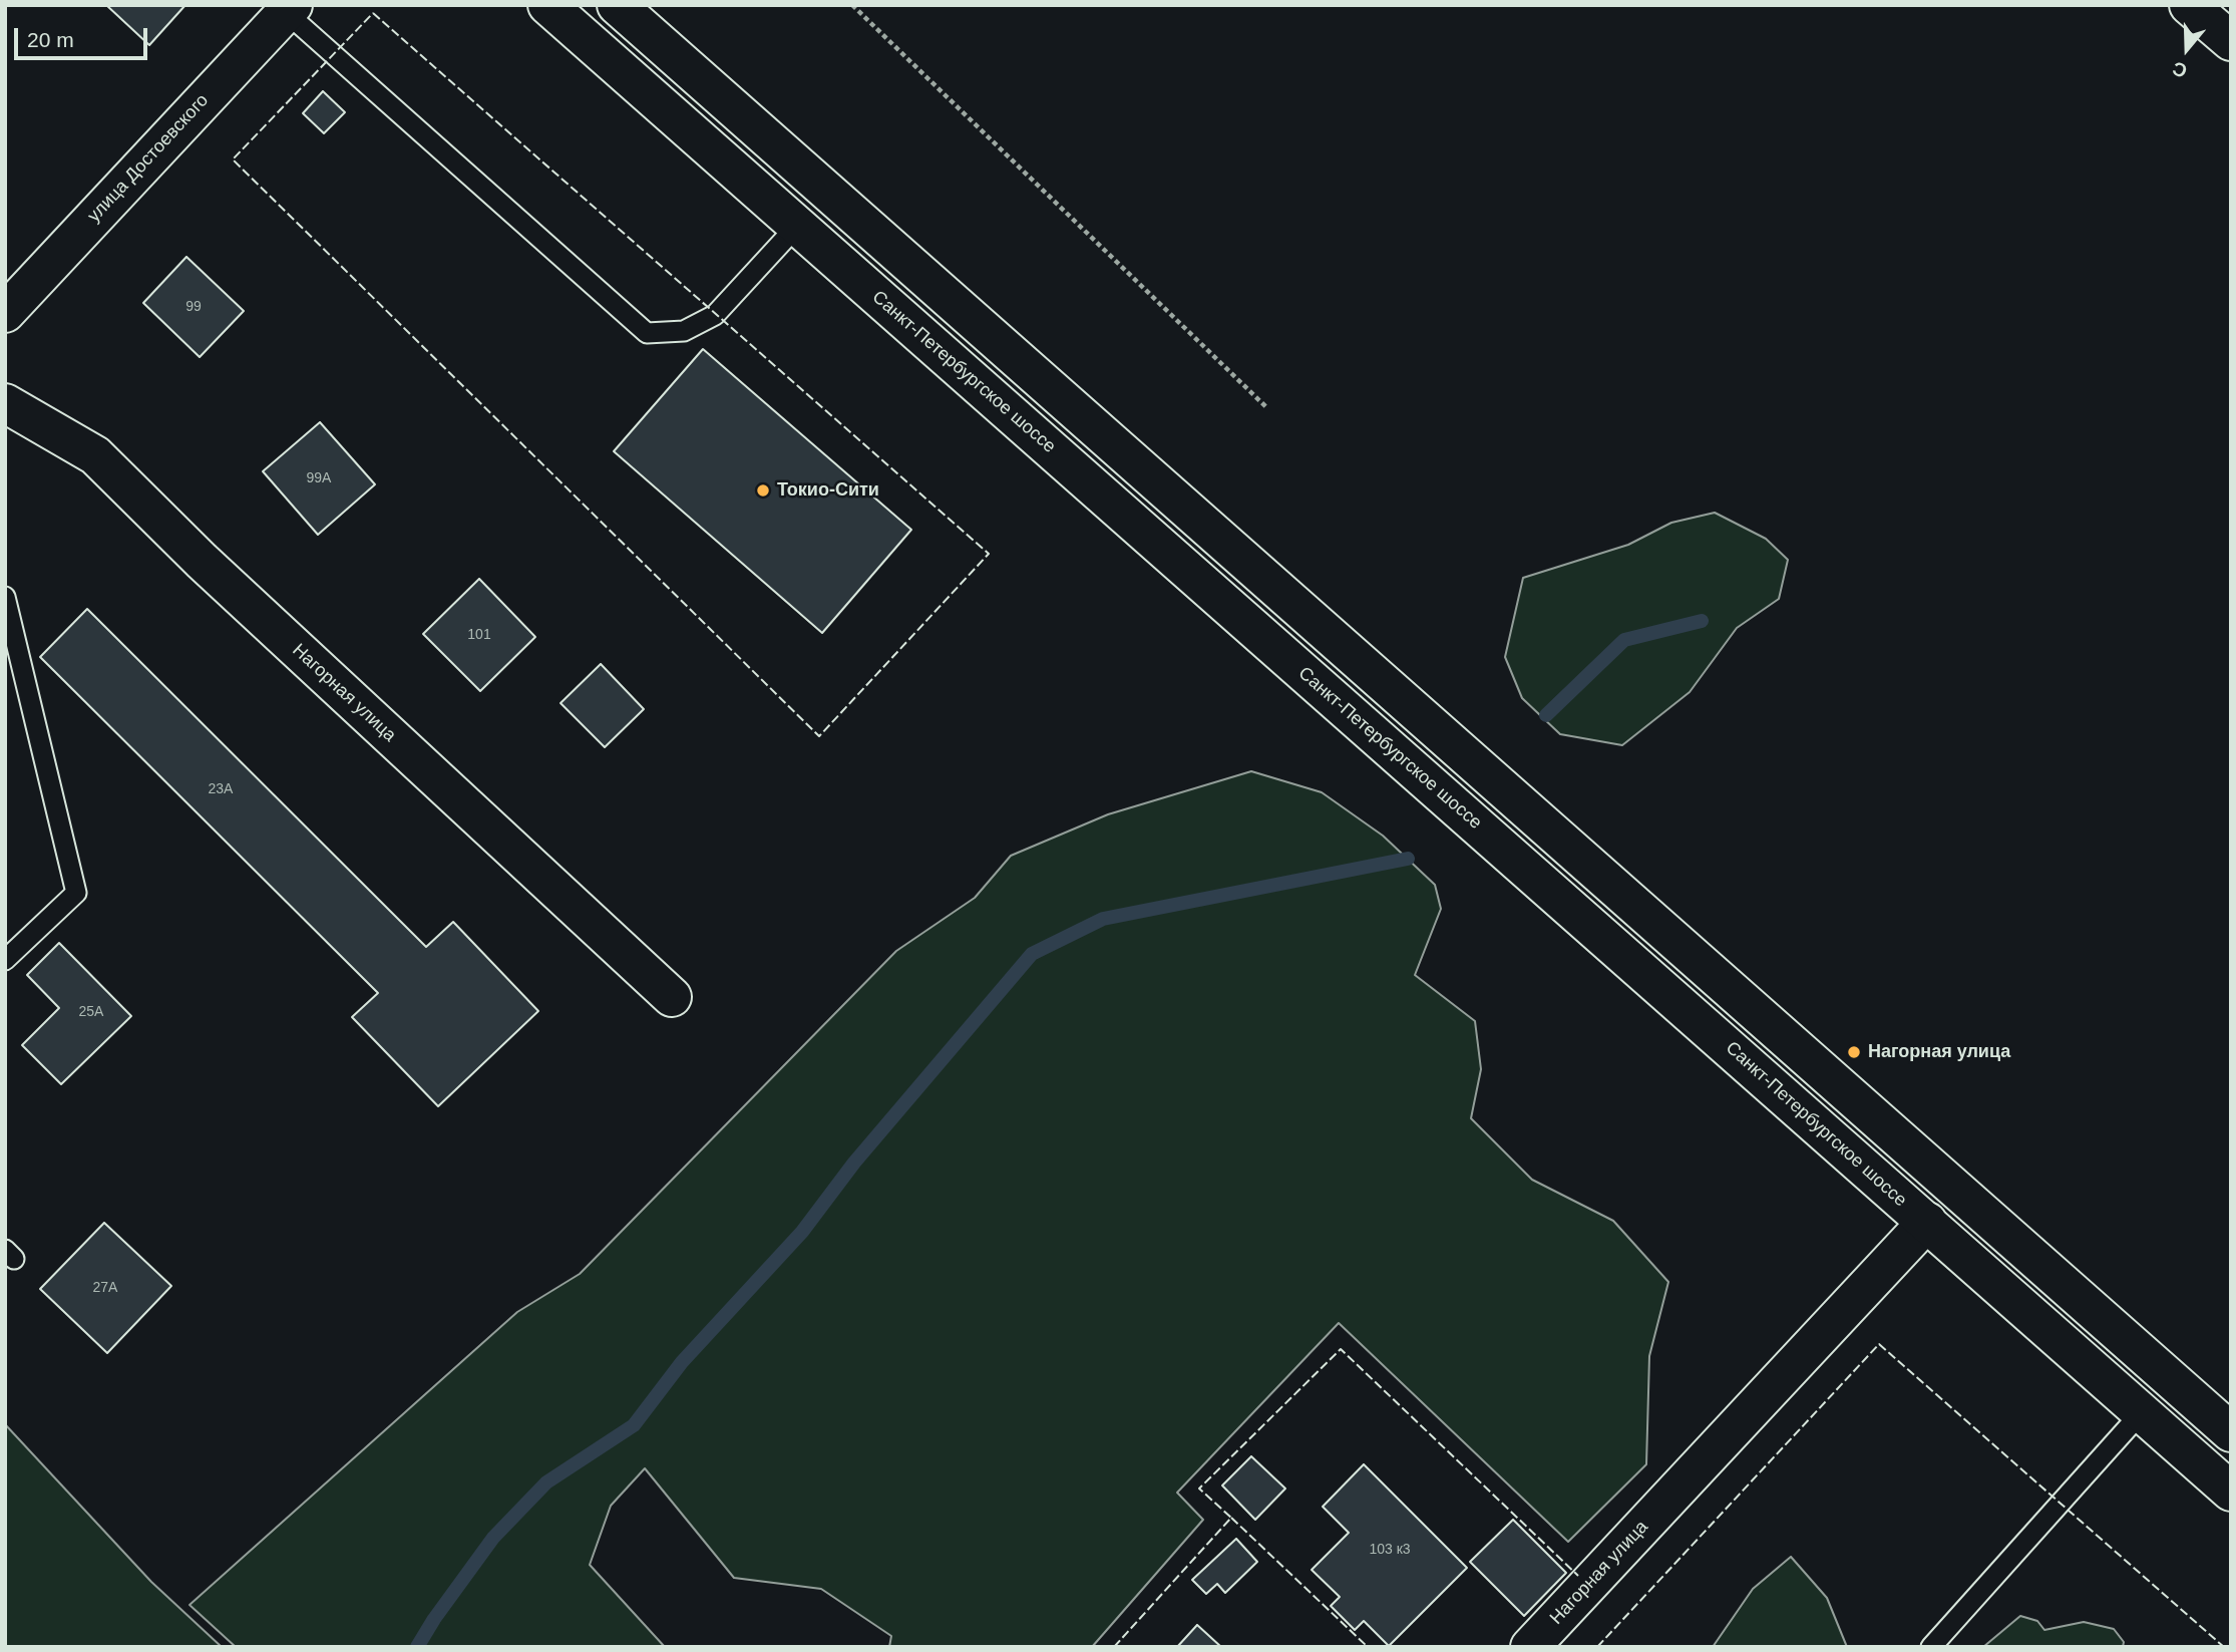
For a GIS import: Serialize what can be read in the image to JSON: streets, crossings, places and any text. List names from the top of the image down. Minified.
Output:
{"streets":{"main road":["улица Достоевского","Санкт-Петербургское шоссе","Нагорная улица"]},"crossings":[["Санкт-Петербургское шоссе","Нагорная улица"]],"places":["Токио-Сити","Нагорная улица"],"house_numbers":["99","99А","101","23А","25А","27А","103 к3"],"scale_bar":"20 m","north":"bottom"}
